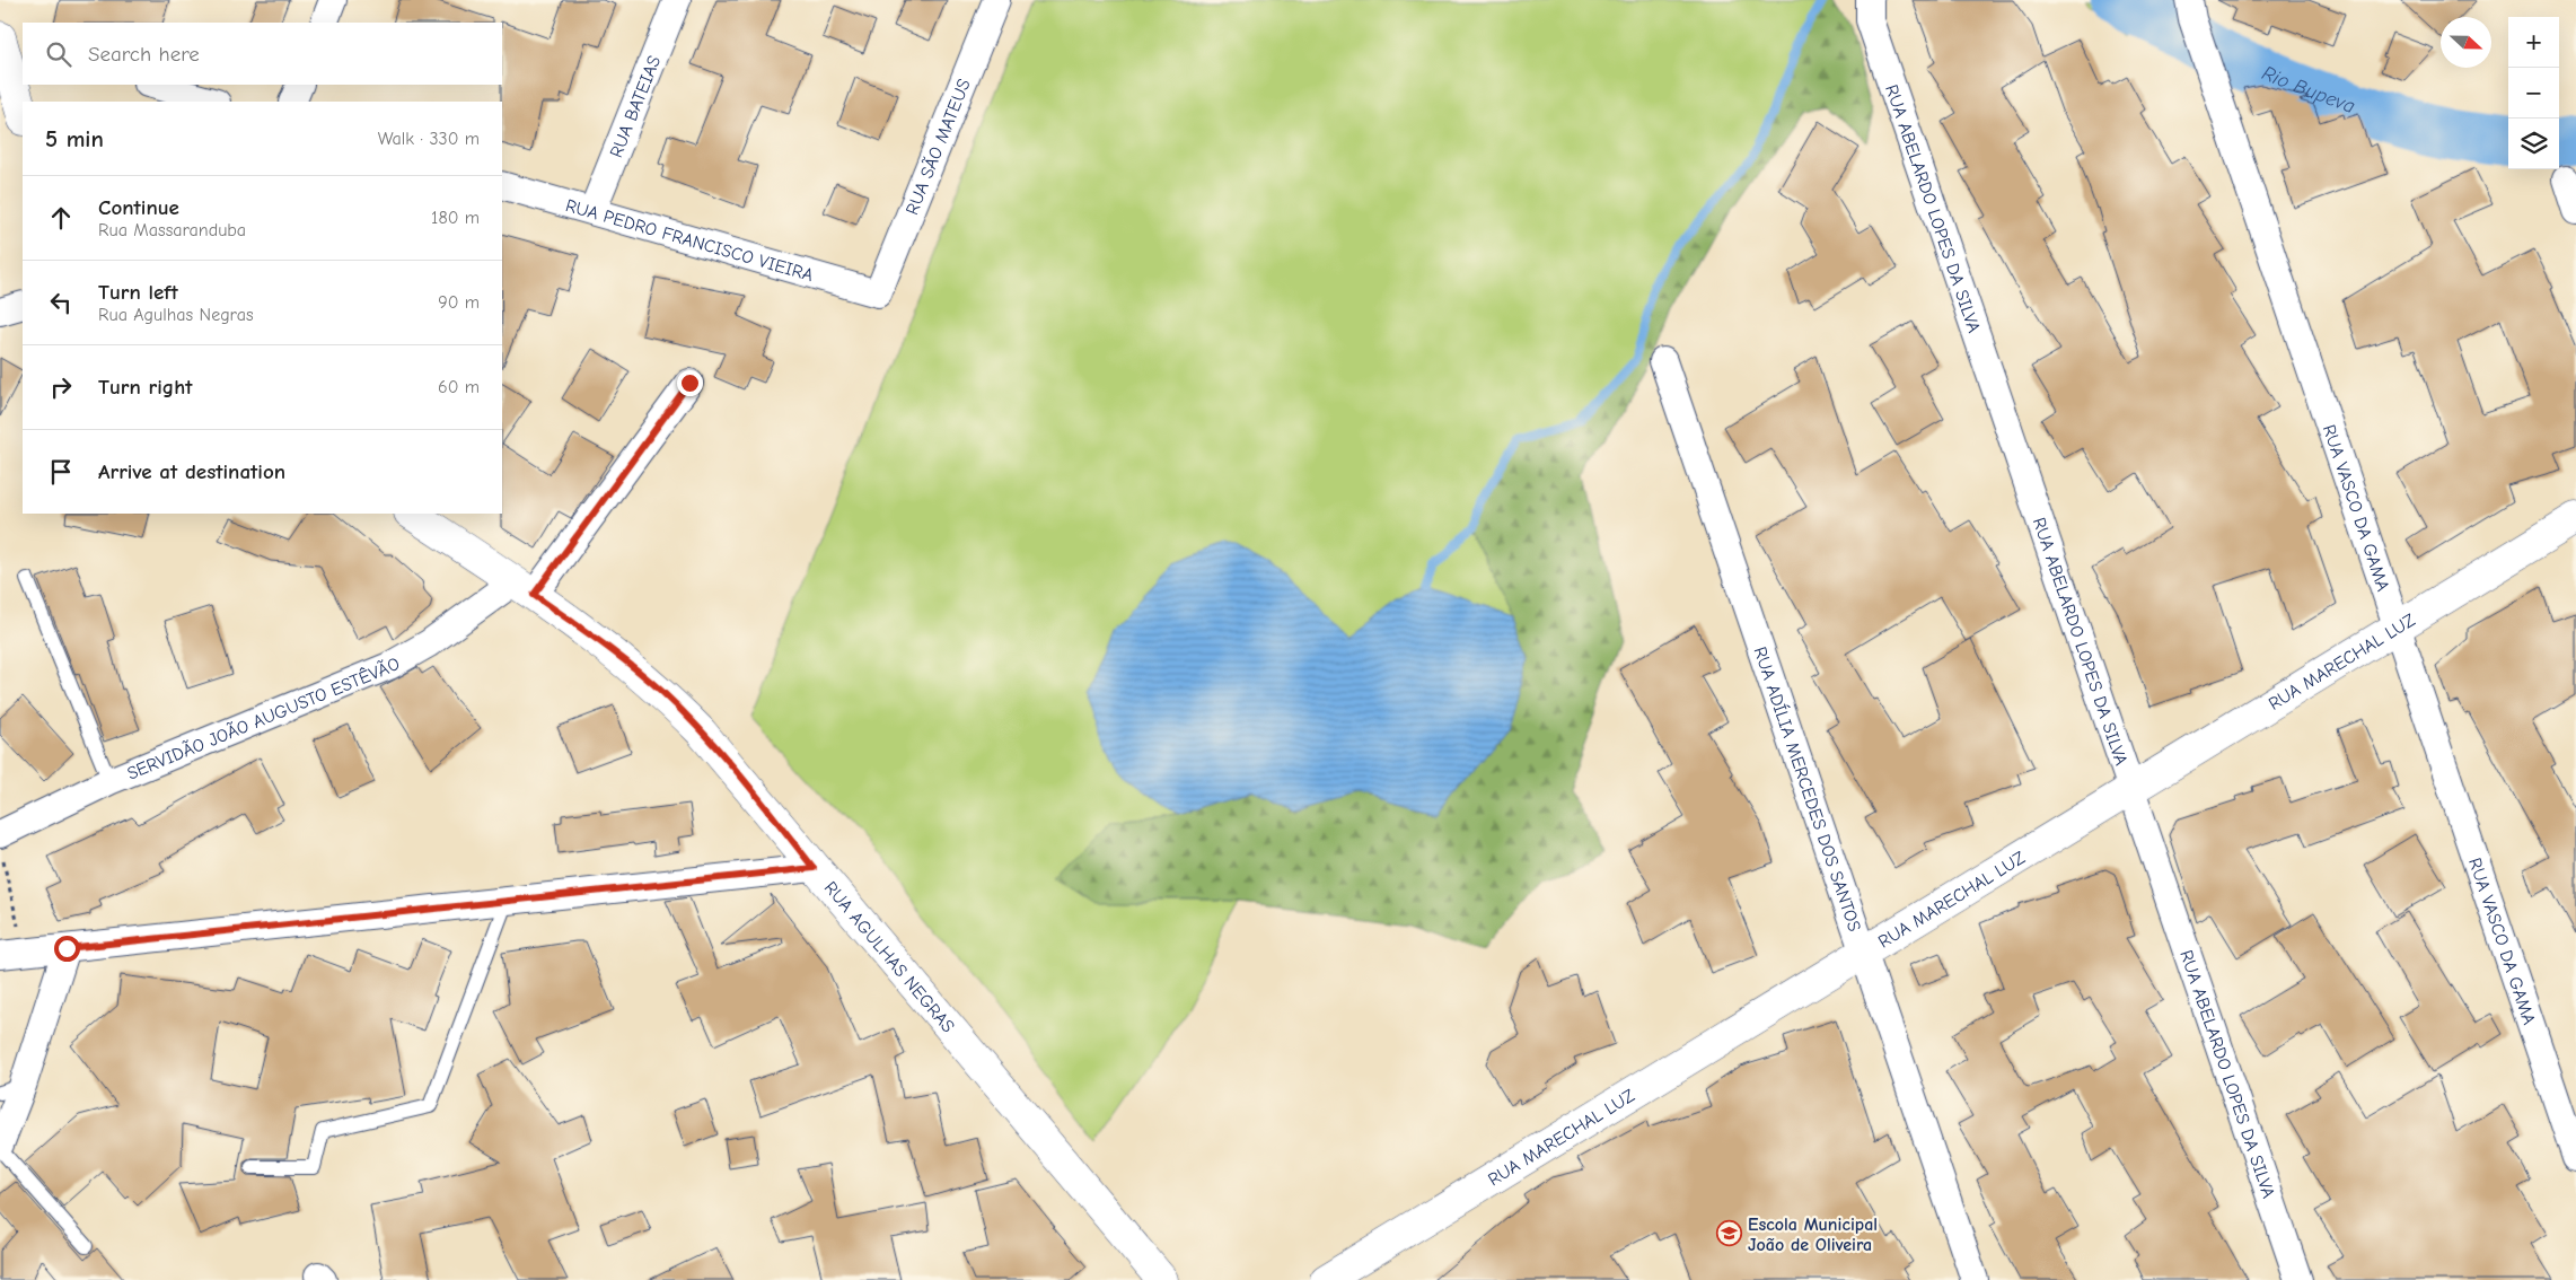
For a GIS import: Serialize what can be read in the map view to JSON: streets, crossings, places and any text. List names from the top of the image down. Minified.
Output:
{"streets":{"main road":["RUA MARECHAL LUZ","RUA AGULHAS NEGRAS"],"street":["RUA BATEIAS","RUA SÃO MATEUS","RUA ABELARDO LOPES DA SILVA","RUA PEDRO FRANCISCO VIEIRA","RUA VASCO DA GAMA","SERVIDÃO JOÃO AUGUSTO ESTÊVÃO","RUA ADÍLIA MERCEDES DOS SANTOS"]},"crossings":[["RUA BATEIAS","RUA PEDRO FRANCISCO VIEIRA"],["RUA SÃO MATEUS","RUA PEDRO FRANCISCO VIEIRA"],["RUA ABELARDO LOPES DA SILVA","RUA MARECHAL LUZ"],["RUA VASCO DA GAMA","RUA MARECHAL LUZ"],["RUA MARECHAL LUZ","RUA ADÍLIA MERCEDES DOS SANTOS"],["SERVIDÃO JOÃO AUGUSTO ESTÊVÃO","RUA AGULHAS NEGRAS"]],"water":["Rio Bupeva"],"places":{"school or university":["Escola Municipal João de Oliveira"]},"north":"right","page":{"map_buttons":["+","−"],"search":"Search here","heading":["5 min","Walk · 330 m"],"list":[["Continue","Rua Massaranduba","180 m"],["Turn left","Rua Agulhas Negras","90 m"],["Turn right","60 m"],"Arrive at destination"]}}
